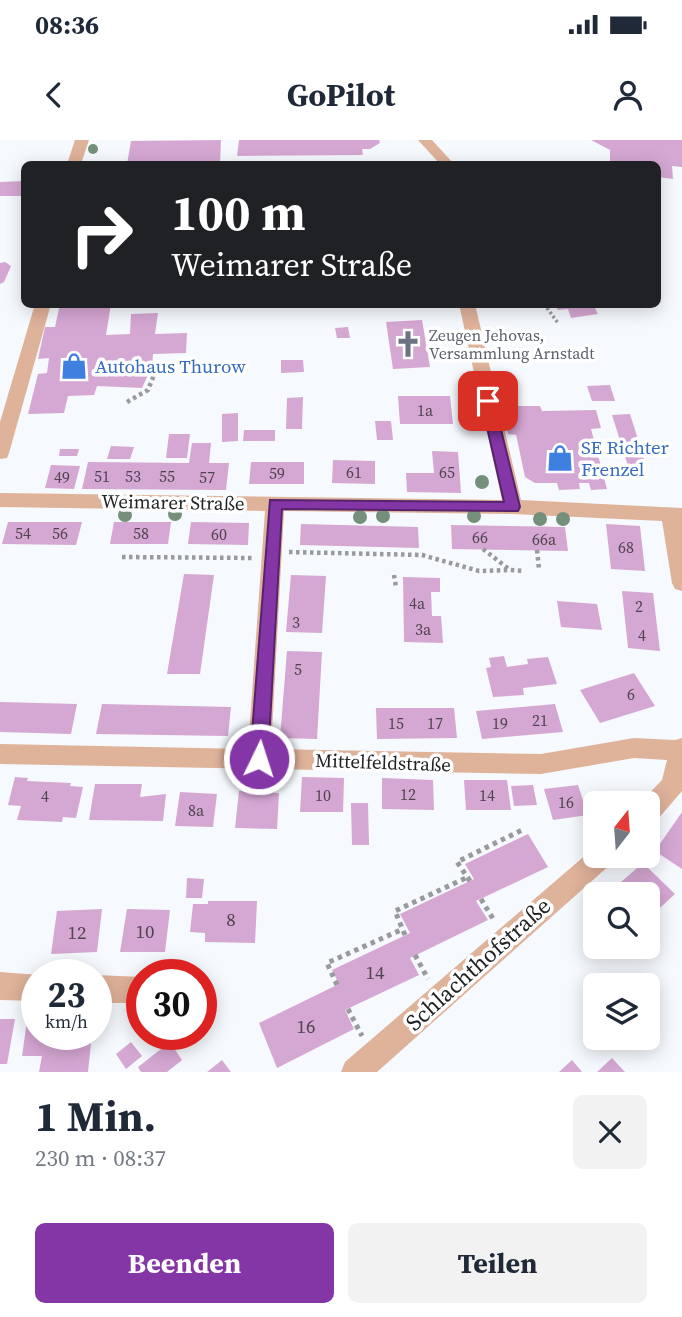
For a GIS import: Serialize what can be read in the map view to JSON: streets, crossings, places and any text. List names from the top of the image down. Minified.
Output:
{"streets":{"street":["Weimarer Straße","Mittelfeldstraße","Schlachthofstraße"]},"places":{"church":["Zeugen Jehovas, Versammlung Arnstadt"],"shop":["Autohaus Thurow","SE Richter Frenzel"]},"house_numbers":["1a","61","65","59","51","53","55","49","57","54","56","58","60","66","66a","68","4a","2","3","3a","4","5","6","21","15","17","19","12","10","14","4","16","8a","8","10","12","14","16"],"north":"top","page":{"status":"08:36","header":"GoPilot","turn":["100 m","Weimarer Straße"],"speed":"23 km/h","limit":"30","heading":["1 Min.","230 m · 08:37"],"buttons":["Beenden","Teilen"]}}
